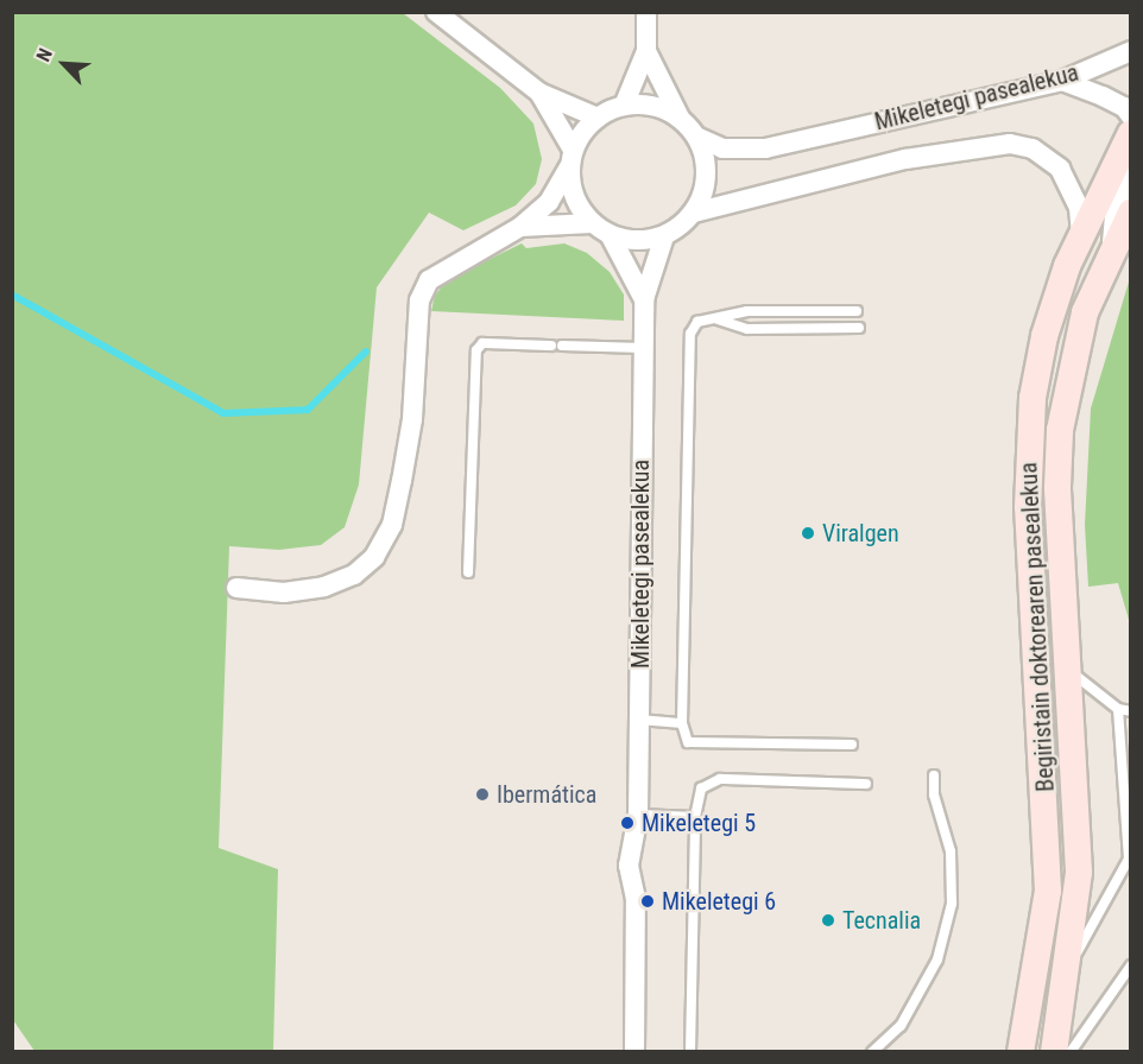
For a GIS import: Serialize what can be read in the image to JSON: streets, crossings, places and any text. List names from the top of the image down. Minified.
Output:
{"streets":{"main road":["Begiristain doktorearen pasealekua"],"street":["Mikeletegi pasealekua"]},"crossings":[["Mikeletegi pasealekua","Begiristain doktorearen pasealekua"]],"places":["Viralgen","Ibermática","Mikeletegi 5","Mikeletegi 6","Tecnalia"],"north":"top left"}
